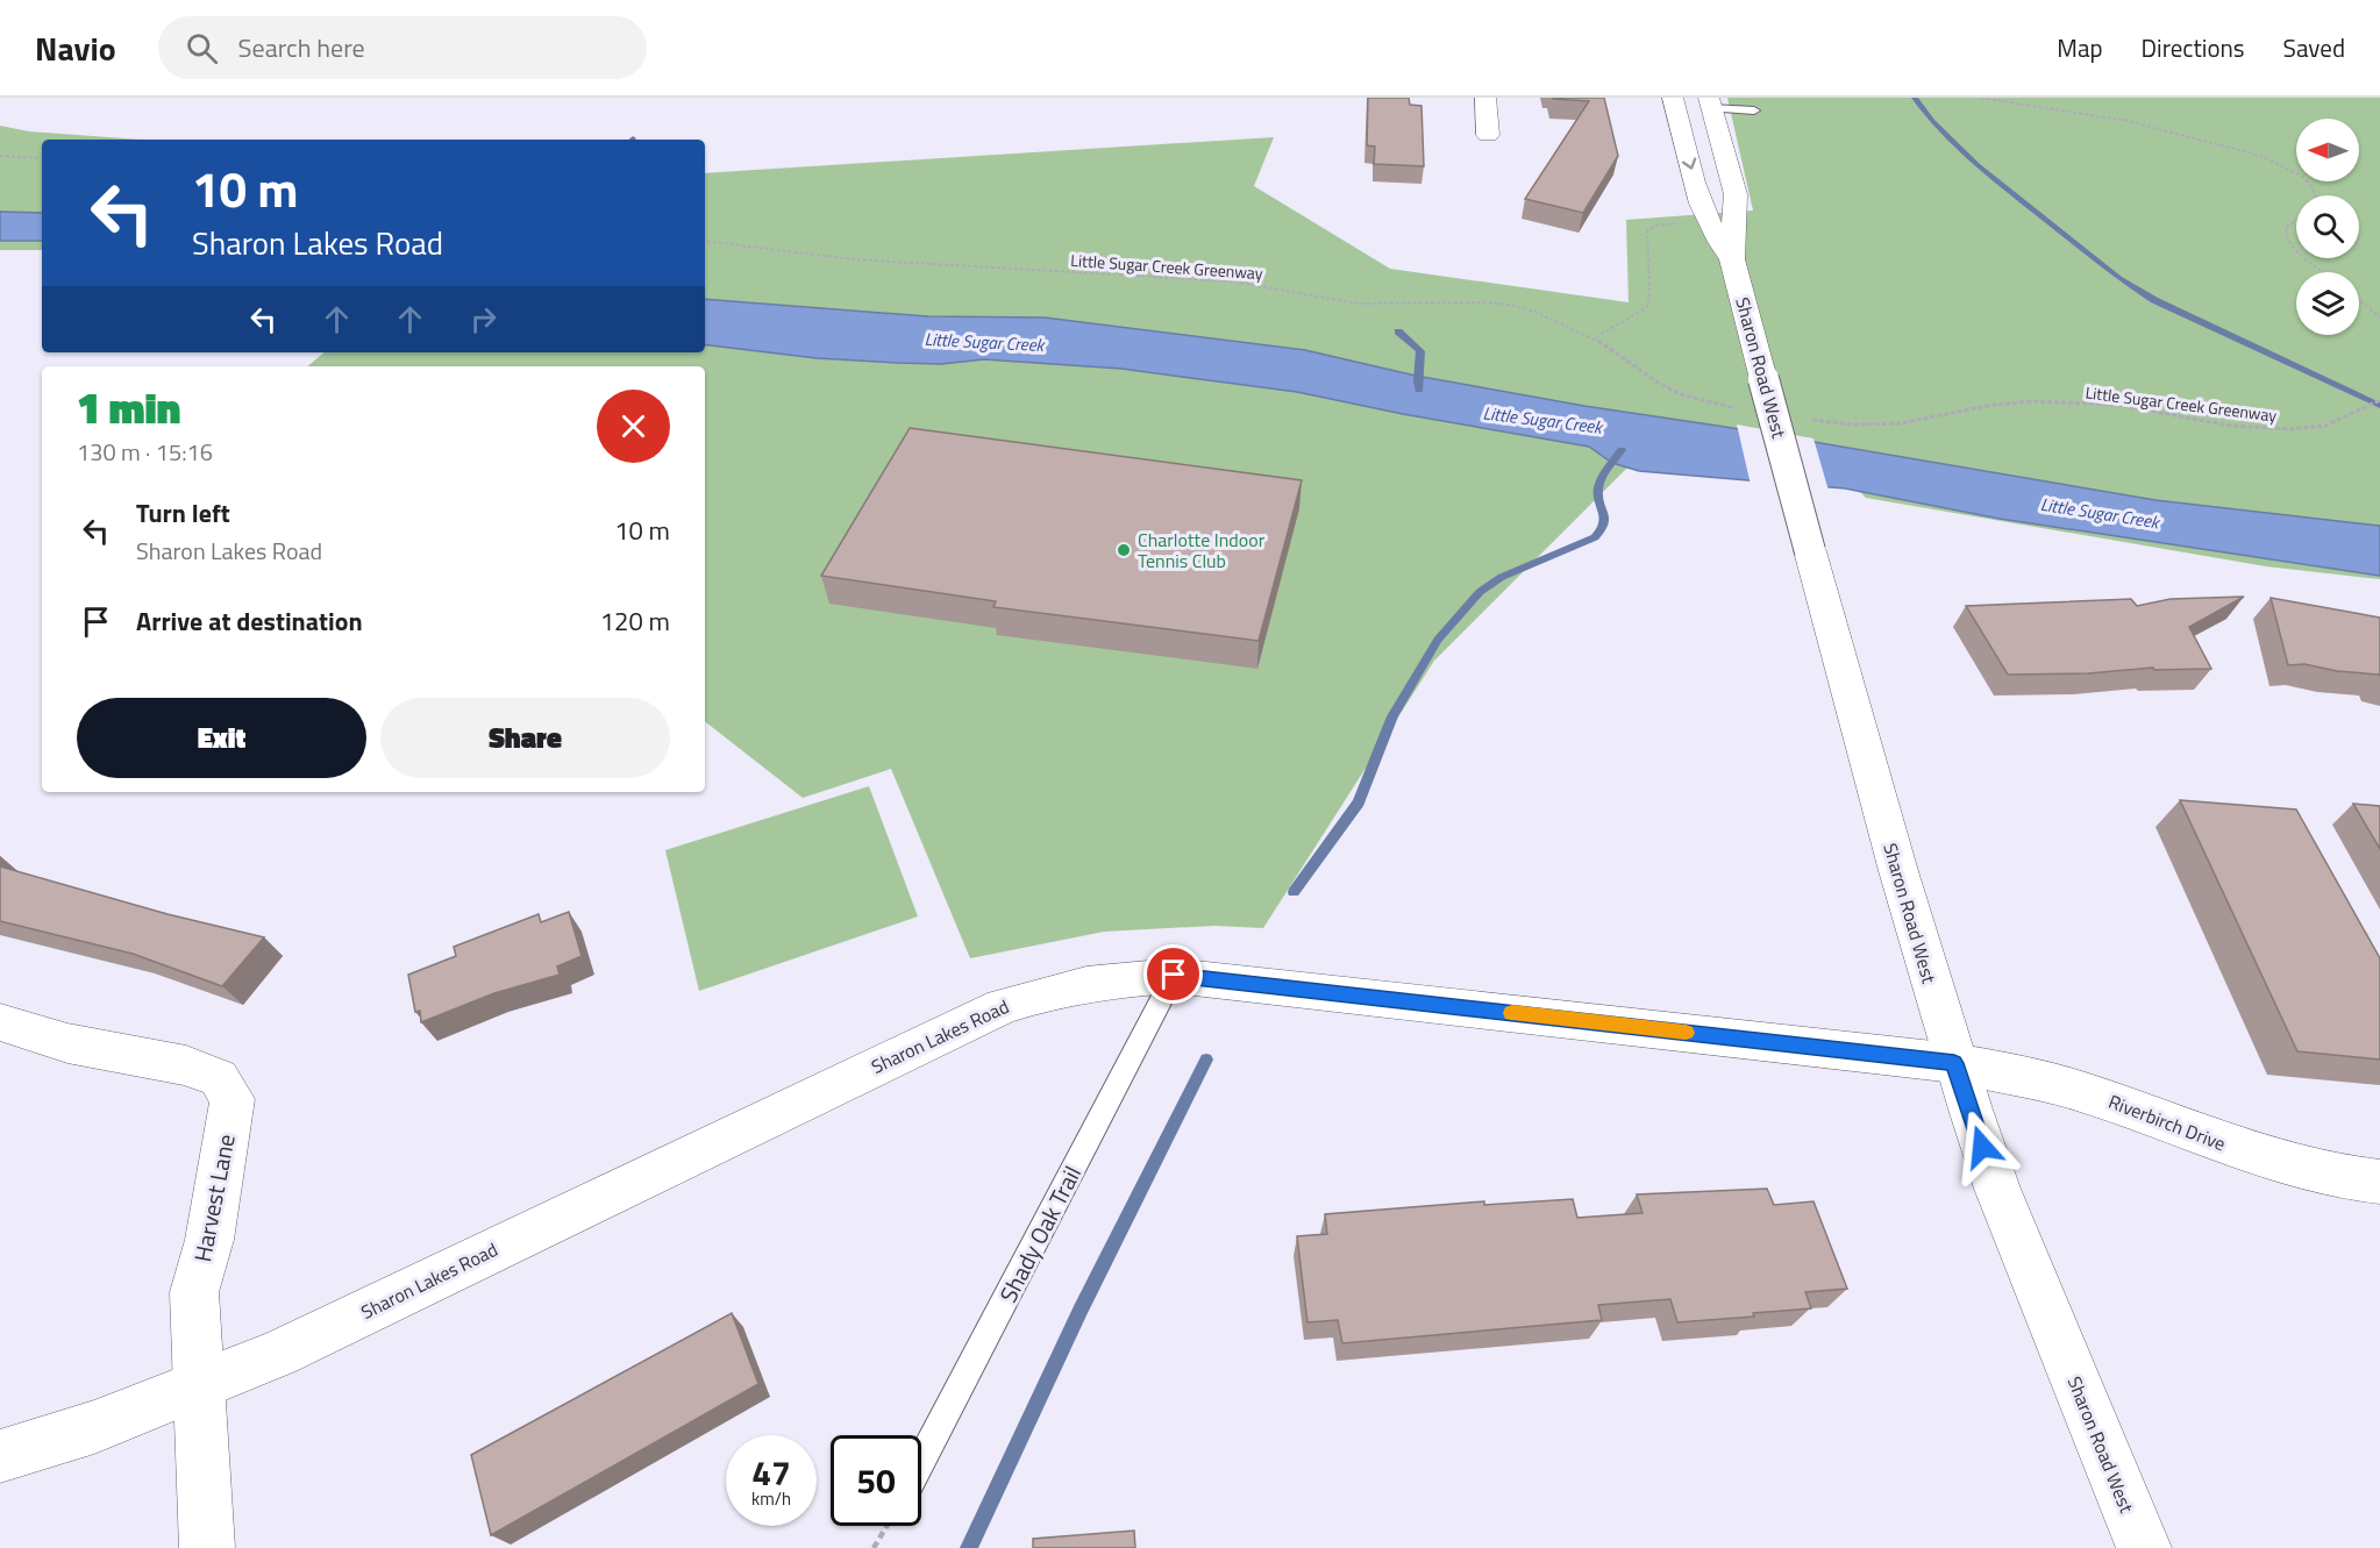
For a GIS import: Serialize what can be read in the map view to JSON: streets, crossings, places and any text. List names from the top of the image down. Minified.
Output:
{"streets":{"main road":["Sharon Road West","Sharon Lakes Road","Riverbirch Drive","Harvest Lane"],"lane":["Shady Oak Trail"],"path":["Little Sugar Creek Greenway"]},"crossings":[["Sharon Road West","Sharon Lakes Road"],["Sharon Road West","Riverbirch Drive"],["Sharon Lakes Road","Riverbirch Drive"],["Sharon Lakes Road","Harvest Lane"],["Sharon Lakes Road","Shady Oak Trail"]],"water":["Little Sugar Creek"],"places":["Charlotte Indoor Tennis Club"],"north":"left","page":{"header":"Navio","search":"Search here","nav":["Map","Directions","Saved"],"turn":["10 m","Sharon Lakes Road"],"heading":["1 min","130 m · 15:16"],"list":[{"name":"Turn left","note":"Sharon Lakes Road","value":"10 m"},{"name":"Arrive at destination","value":"120 m"}],"buttons":["Exit","Share"],"speed":"47 km/h","limit":"50"}}
